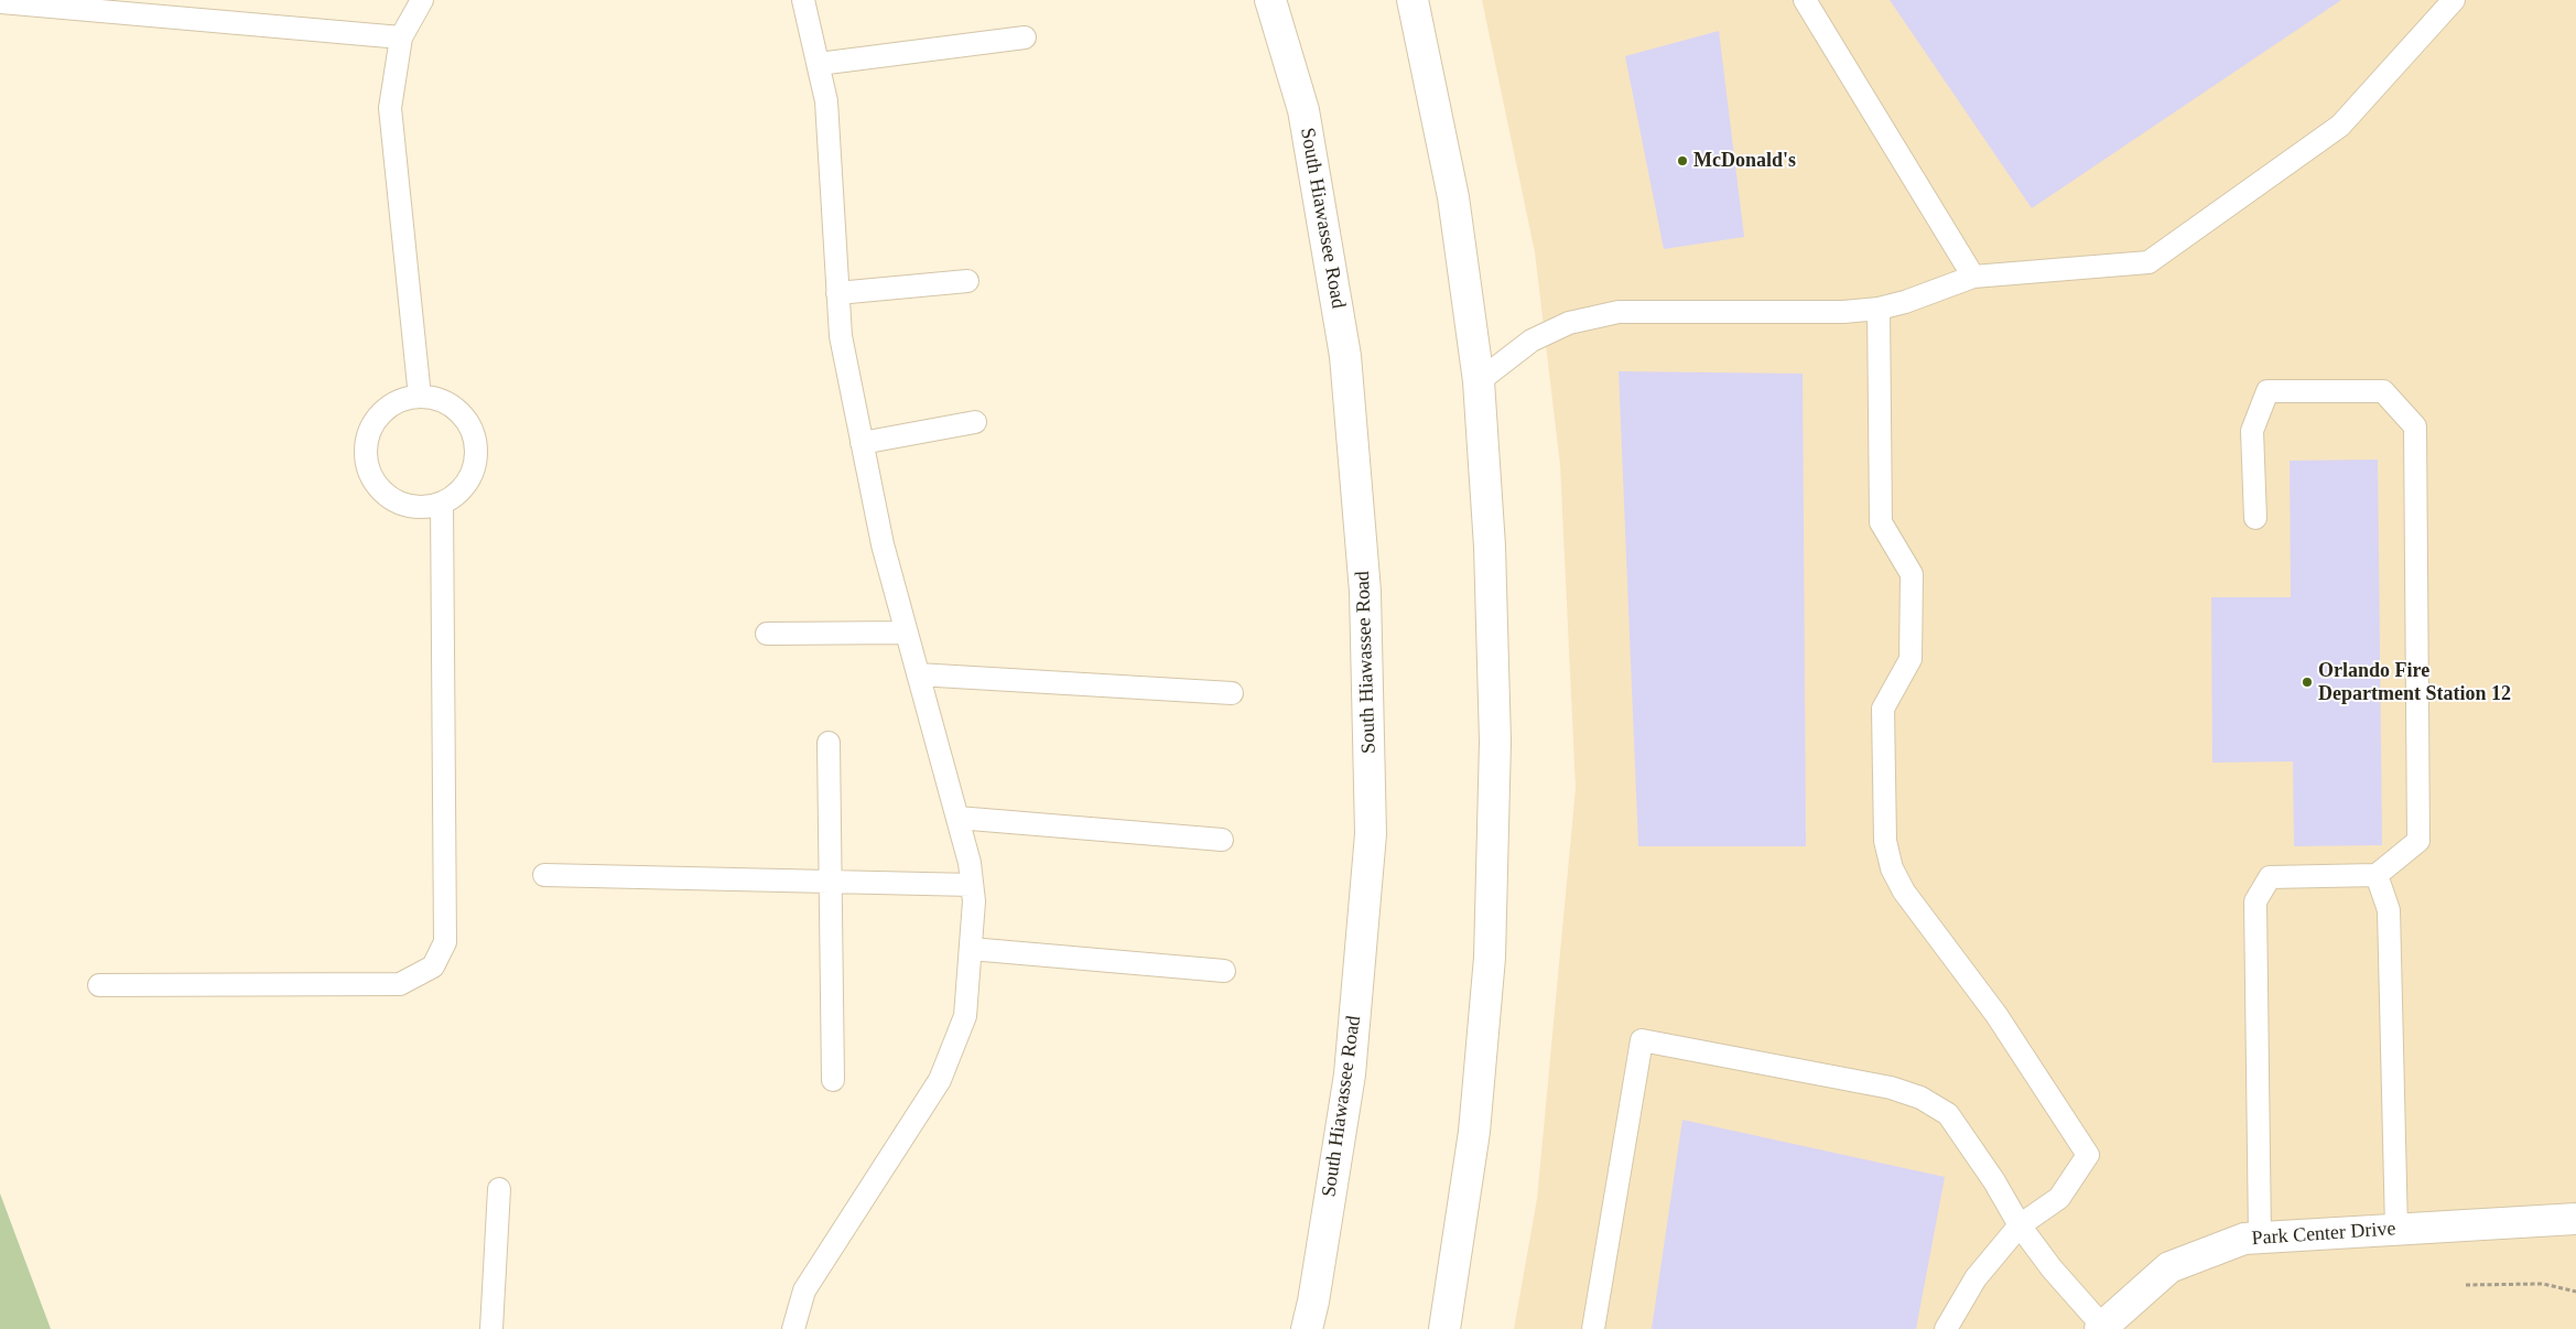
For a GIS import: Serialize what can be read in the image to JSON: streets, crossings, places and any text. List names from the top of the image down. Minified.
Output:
{"streets":{"street":["South Hiawassee Road","Park Center Drive"]},"places":["McDonald's","Orlando Fire Department Station 12"]}
